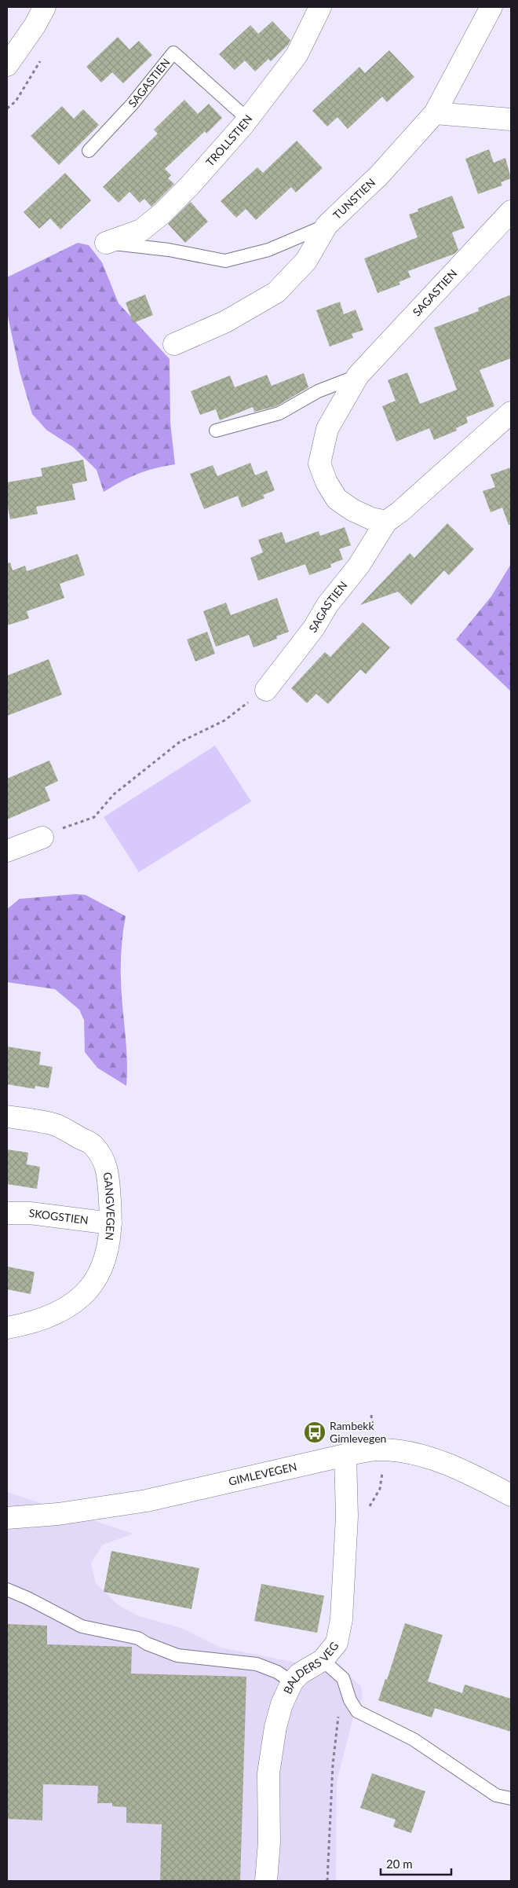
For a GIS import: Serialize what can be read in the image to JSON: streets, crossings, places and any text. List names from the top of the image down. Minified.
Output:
{"streets":{"street":["SAGASTIEN","TROLLSTIEN","TUNSTIEN","GANGVEGEN","SKOGSTIEN","GIMLEVEGEN","BALDERS VEG"]},"crossings":[["SAGASTIEN","TROLLSTIEN"],["GANGVEGEN","SKOGSTIEN"],["GIMLEVEGEN","BALDERS VEG"]],"places":{"bus stop":["Rambekk Gimlevegen"]},"scale_bar":"20 m"}
